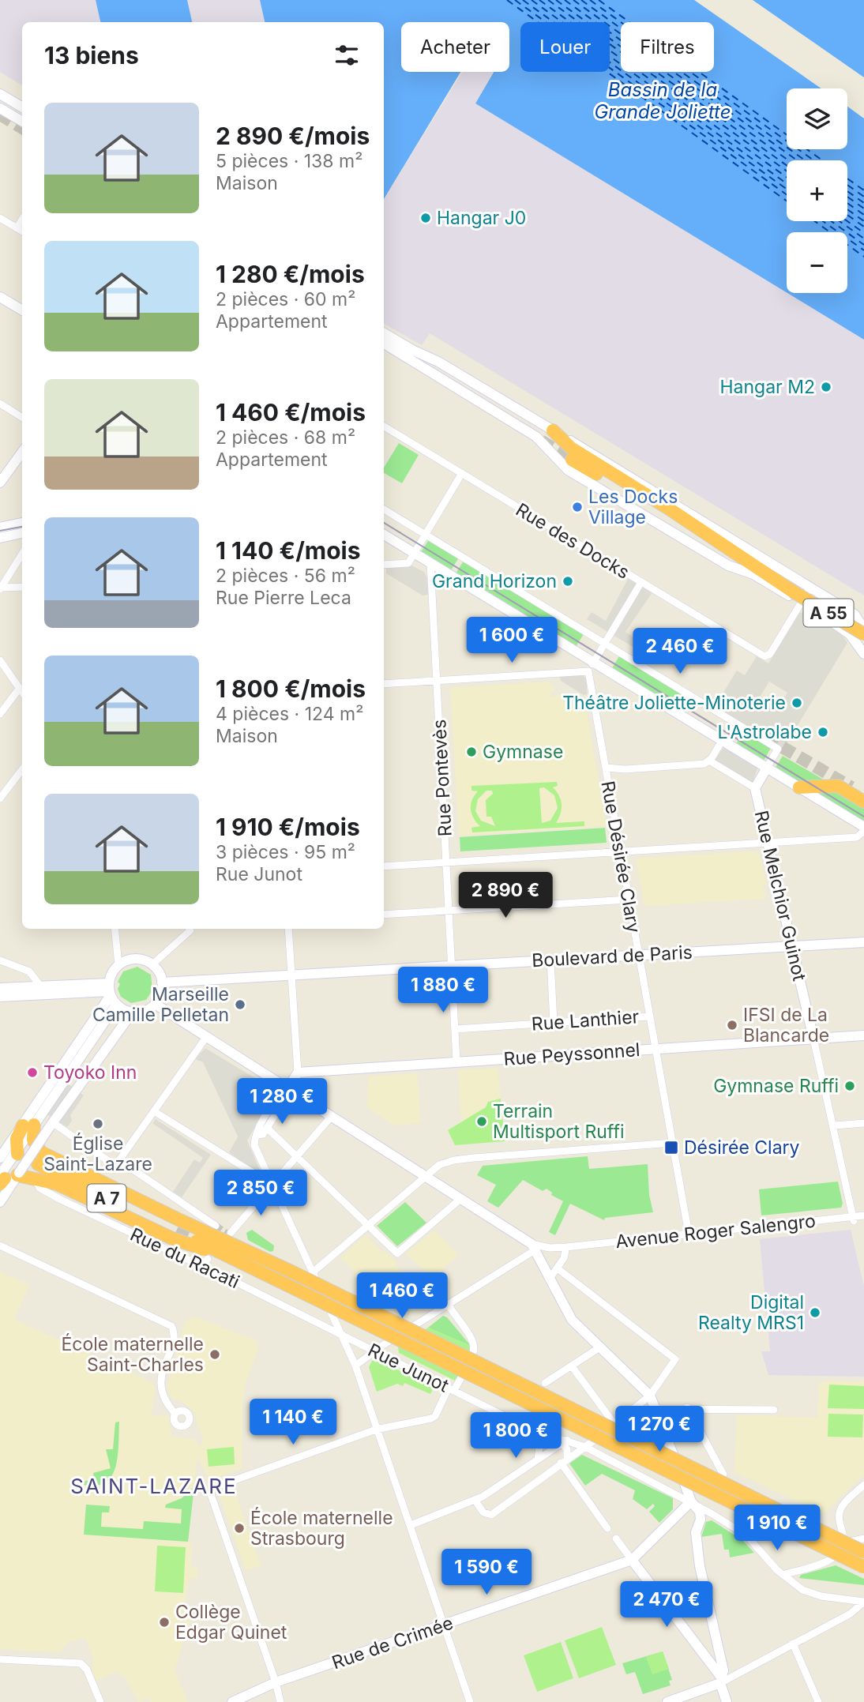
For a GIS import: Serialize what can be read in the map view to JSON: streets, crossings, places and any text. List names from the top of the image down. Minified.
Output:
{"streets":{"highway":["A 55","A 7"],"street":["Rue des Docks","Rue Pontevès","Rue Désirée Clary","Rue Melchior Guinot","Boulevard de Paris","Rue Lanthier","Rue Peyssonnel","Avenue Roger Salengro","Rue du Racati","Rue Junot","Rue de Crimée"]},"crossings":[["Rue Pontevès","Boulevard de Paris"],["Rue Pontevès","Rue Lanthier"],["Rue Pontevès","Rue Peyssonnel"],["Rue Désirée Clary","Boulevard de Paris"],["Rue Désirée Clary","Rue Lanthier"],["Rue Désirée Clary","Rue Peyssonnel"],["Rue Désirée Clary","Avenue Roger Salengro"],["Rue Melchior Guinot","Boulevard de Paris"],["Rue Melchior Guinot","Rue Peyssonnel"],["Rue Melchior Guinot","Avenue Roger Salengro"],["Rue du Racati","Rue Junot"],["Rue Junot","Rue de Crimée"]],"districts":["SAINT-LAZARE"],"water":["Bassin de la Grande Joliette"],"places":{"other":["Hangar J0","Hangar M2","Les Docks Village","Grand Horizon","Théâtre Joliette-Minoterie","L'Astrolabe","Gymnase","Marseille Camille Pelletan","IFSI de La Blancarde","Toyoko Inn","Gymnase Ruffi","Terrain Multisport Ruffi","Église Saint-Lazare","Digital Realty MRS1","École maternelle Saint-Charles","École maternelle Strasbourg","Collège Edgar Quinet"],"transit":["Désirée Clary"]},"page":{"chip":["Acheter","Louer","Filtres"],"heading":"13 biens","map_buttons":["+","−"],"list":[{"name":"2 890 €/mois","note":"5 pièces · 138 m² · Maison"},{"name":"1 280 €/mois","note":"2 pièces · 60 m² · Appartement"},{"name":"1 460 €/mois","note":"2 pièces · 68 m² · Appartement"},{"name":"1 140 €/mois","note":"2 pièces · 56 m² · Rue Pierre Leca"},{"name":"1 800 €/mois","note":"4 pièces · 124 m² · Maison"},{"name":"1 910 €/mois","note":"3 pièces · 95 m² · Rue Junot"}],"price":["1 600 €","2 460 €","2 890 €","1 880 €","1 280 €","2 850 €","1 460 €","1 140 €","1 270 €","1 800 €","1 910 €","1 590 €","2 470 €"]}}
